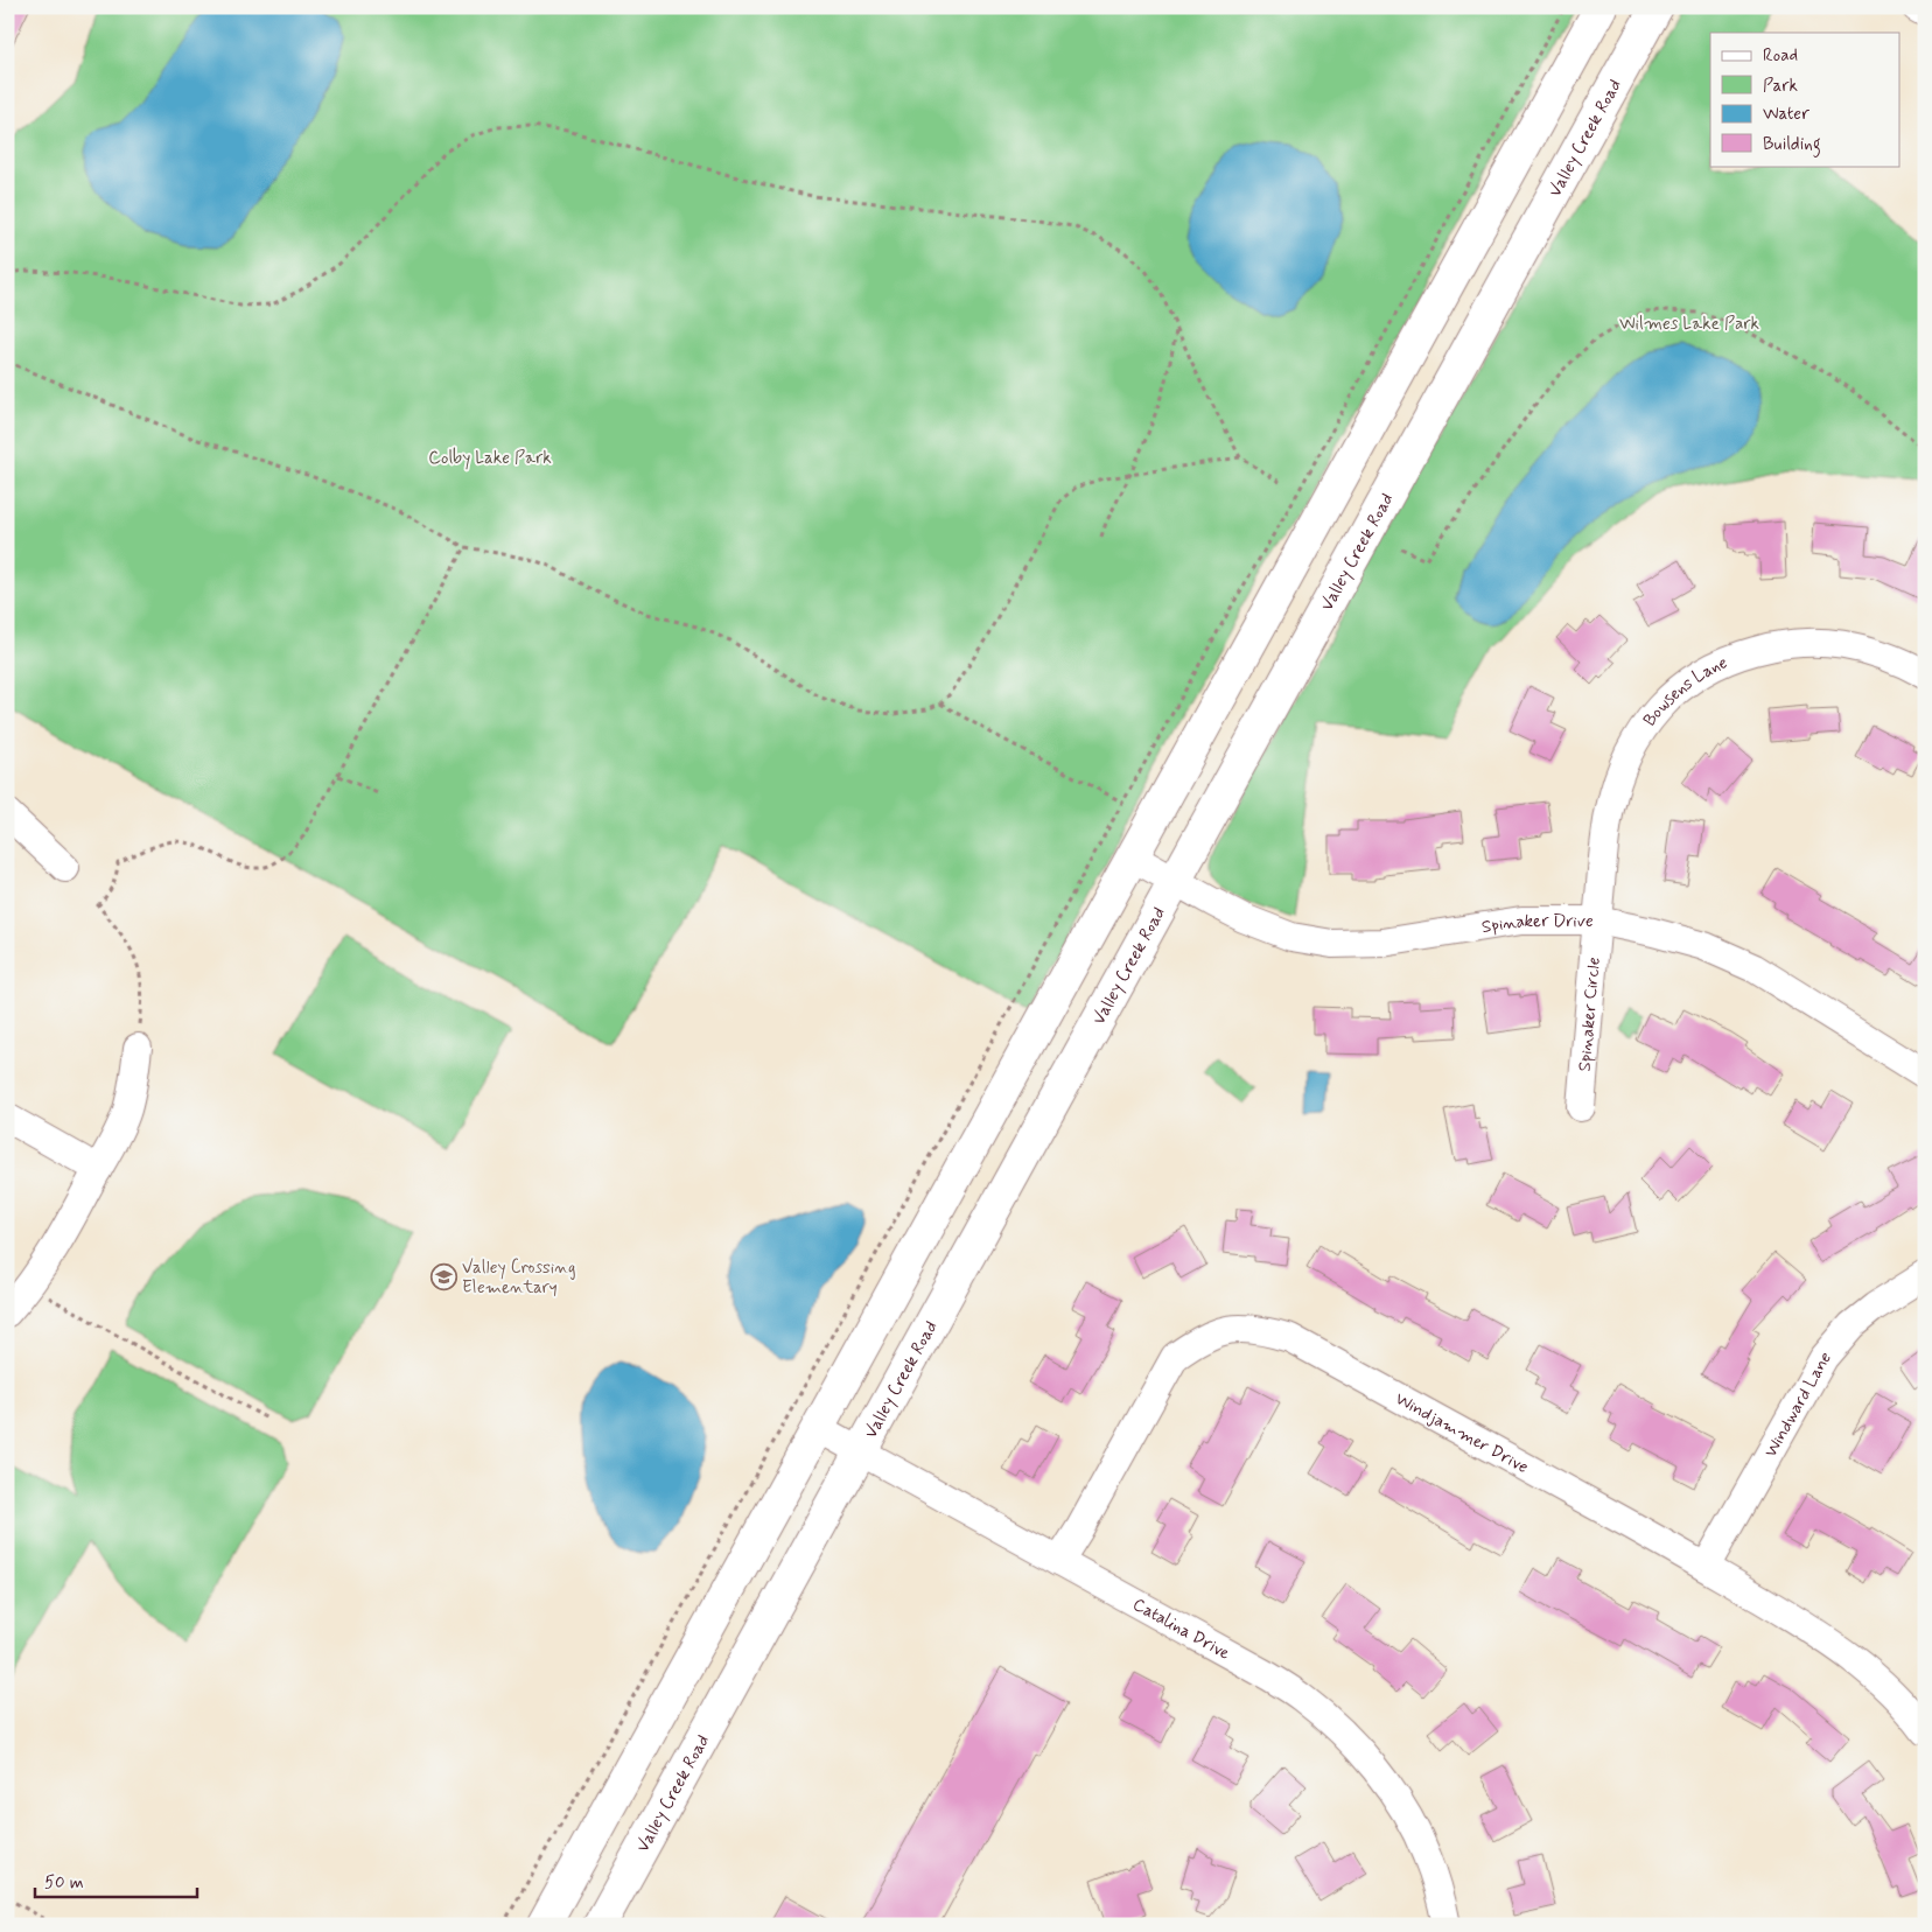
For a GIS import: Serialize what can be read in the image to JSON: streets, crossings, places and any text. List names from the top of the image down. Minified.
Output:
{"streets":{"main road":["Valley Creek Road"],"street":["Bowsens Lane","Spinaker Drive","Spinaker Circle","Windward Lane","Windjammer Drive","Catalina Drive"]},"crossings":[["Valley Creek Road","Spinaker Drive"],["Valley Creek Road","Catalina Drive"],["Bowsens Lane","Spinaker Drive"],["Bowsens Lane","Spinaker Circle"],["Spinaker Drive","Spinaker Circle"],["Windward Lane","Windjammer Drive"],["Windjammer Drive","Catalina Drive"]],"parks":["Wilmes Lake Park","Colby Lake Park"],"places":{"school or university":["Valley Crossing Elementary"]},"legend":["Road","Park","Water","Building"],"scale_bar":"50 m"}
